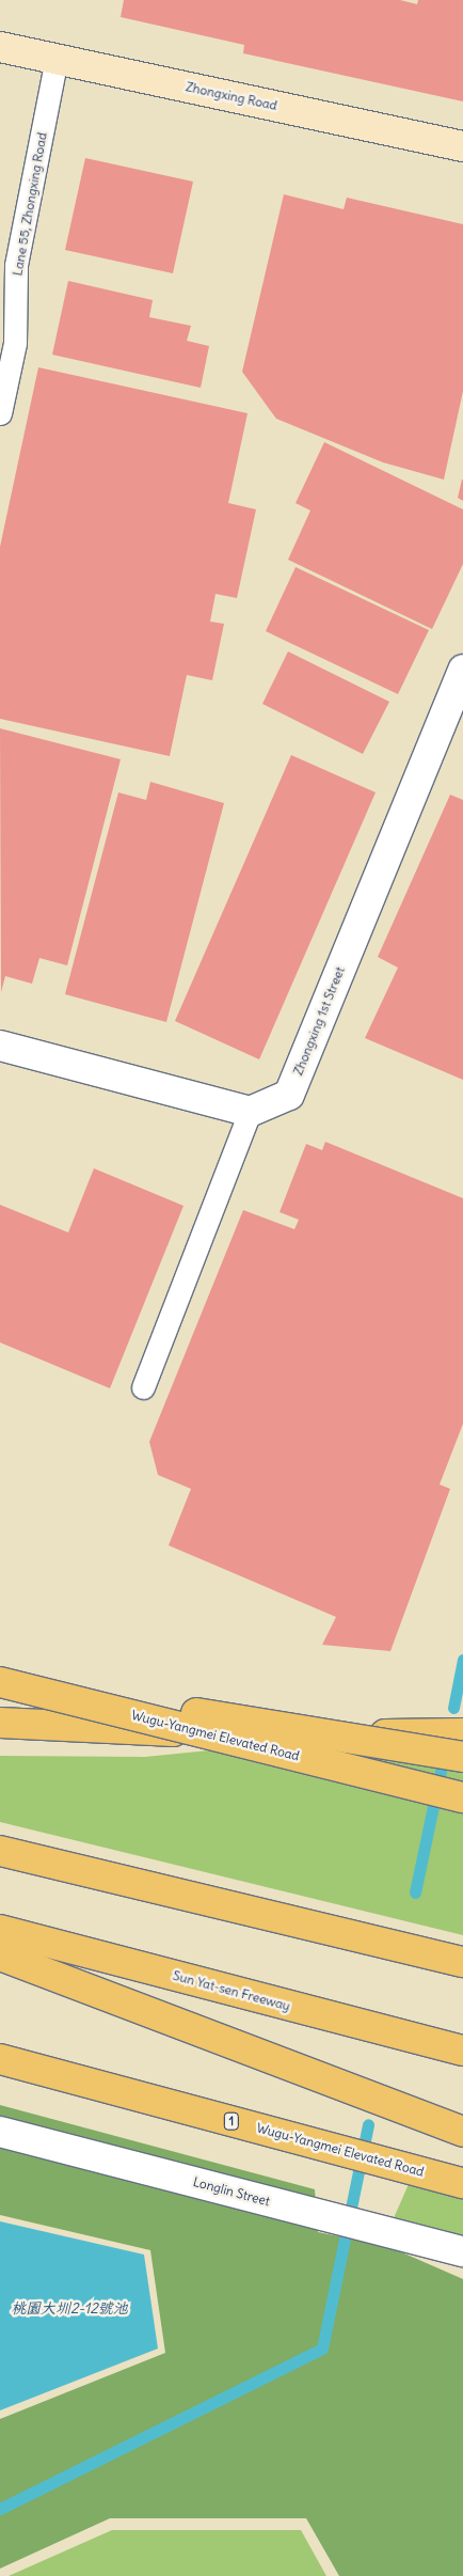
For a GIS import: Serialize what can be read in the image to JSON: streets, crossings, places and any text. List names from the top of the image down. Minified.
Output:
{"streets":{"highway":["Wugu-Yangmei Elevated Road","Sun Yat-sen Freeway","1"],"street":["Zhongxing Road","Zhongxing 1st Street","Longlin Street"],"lane":["Lane 55, Zhongxing Road"]},"crossings":[["Zhongxing Road","Lane 55, Zhongxing Road"]],"water":["桃園大圳2-12號池"]}
